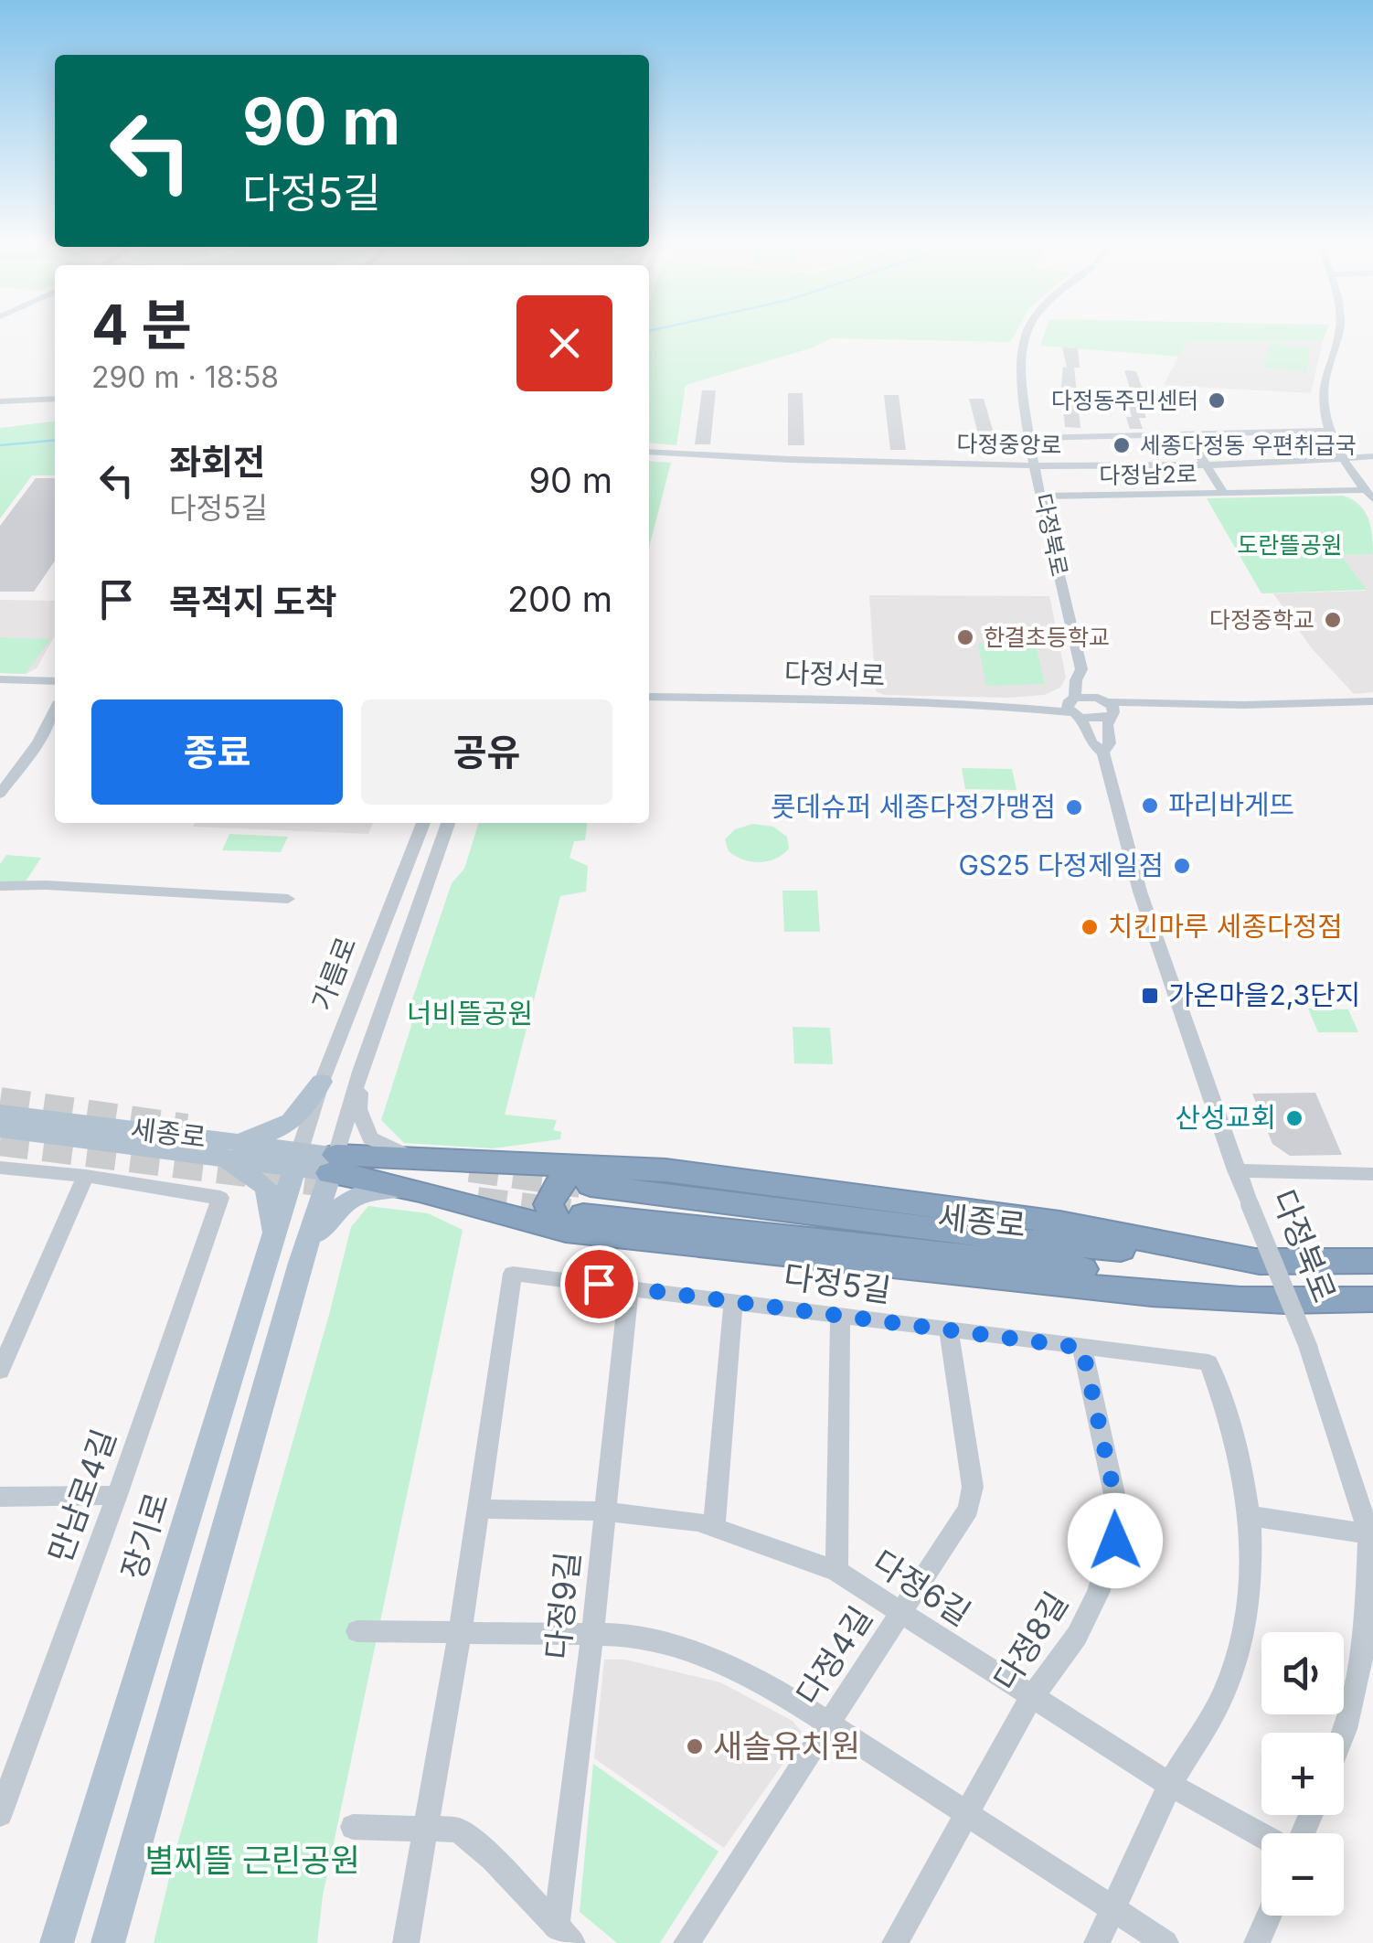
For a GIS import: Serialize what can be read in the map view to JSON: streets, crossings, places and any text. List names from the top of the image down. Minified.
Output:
{"streets":{"highway":["세종로"],"main road":["장기로"],"street":["다정중앙로","다정남2로","다정북로","다정서로","가름로","다정5길","만남로4길","다정6길","다정9길","다정8길","다정4길"]},"crossings":[["다정중앙로","다정북로"],["다정남2로","다정북로"],["가름로","세종로"],["가름로","장기로"],["세종로","장기로"],["다정5길","다정6길"],["다정5길","다정9길"],["다정5길","다정8길"],["다정5길","다정4길"],["다정6길","다정9길"],["다정6길","다정8길"],["다정6길","다정4길"]],"parks":["도란뜰공원","너비뜰공원","별찌뜰 근린공원"],"places":{"other":["다정동주민센터","세종다정동 우편취급국","다정중학교","한결초등학교","파리바게뜨","롯데슈퍼 세종다정가맹점","GS25 다정제일점","치킨마루 세종다정점","산성교회","새솔유치원"],"transit":["가온마을2,3단지"]},"page":{"turn":["90 m","다정5길"],"heading":["4 분","290 m · 18:58"],"list":[{"name":"좌회전","note":"다정5길","value":"90 m"},{"name":"목적지 도착","value":"200 m"}],"buttons":["종료","공유"],"map_buttons":["+","−"]}}
